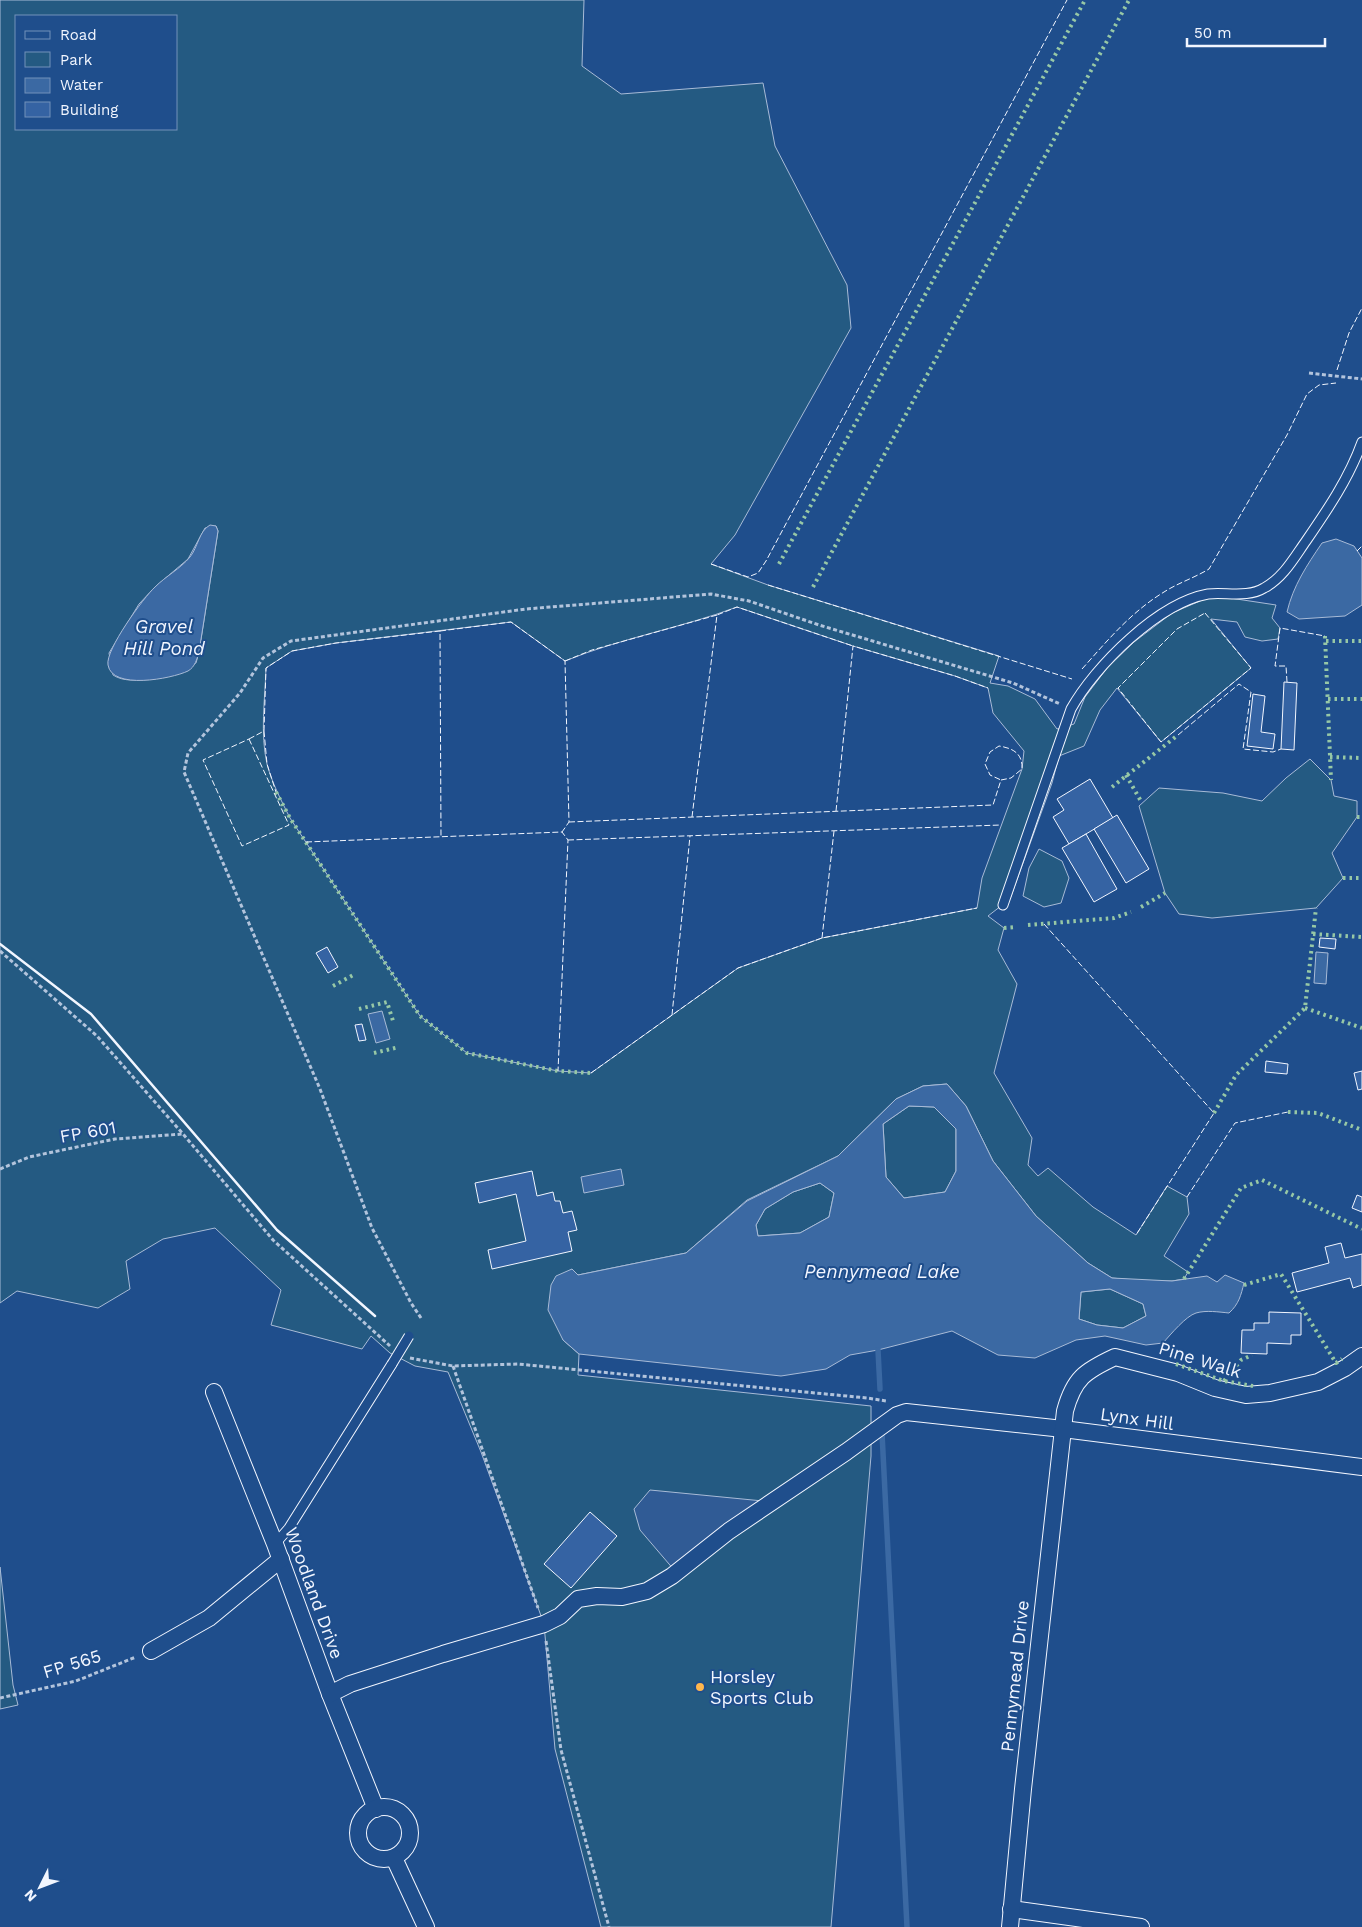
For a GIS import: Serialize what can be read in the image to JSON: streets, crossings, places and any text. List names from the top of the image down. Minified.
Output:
{"streets":{"street":["Pine Walk","Lynx Hill","Woodland Drive","Pennymead Drive"],"path":["FP 601","FP 565"]},"crossings":[["Pine Walk","Lynx Hill"],["Pine Walk","Pennymead Drive"],["Lynx Hill","Pennymead Drive"]],"water":["Gravel Hill Pond","Pennymead Lake"],"places":["Horsley Sports Club"],"legend":["Road","Park","Water","Building"],"scale_bar":"50 m","north":"bottom left"}
